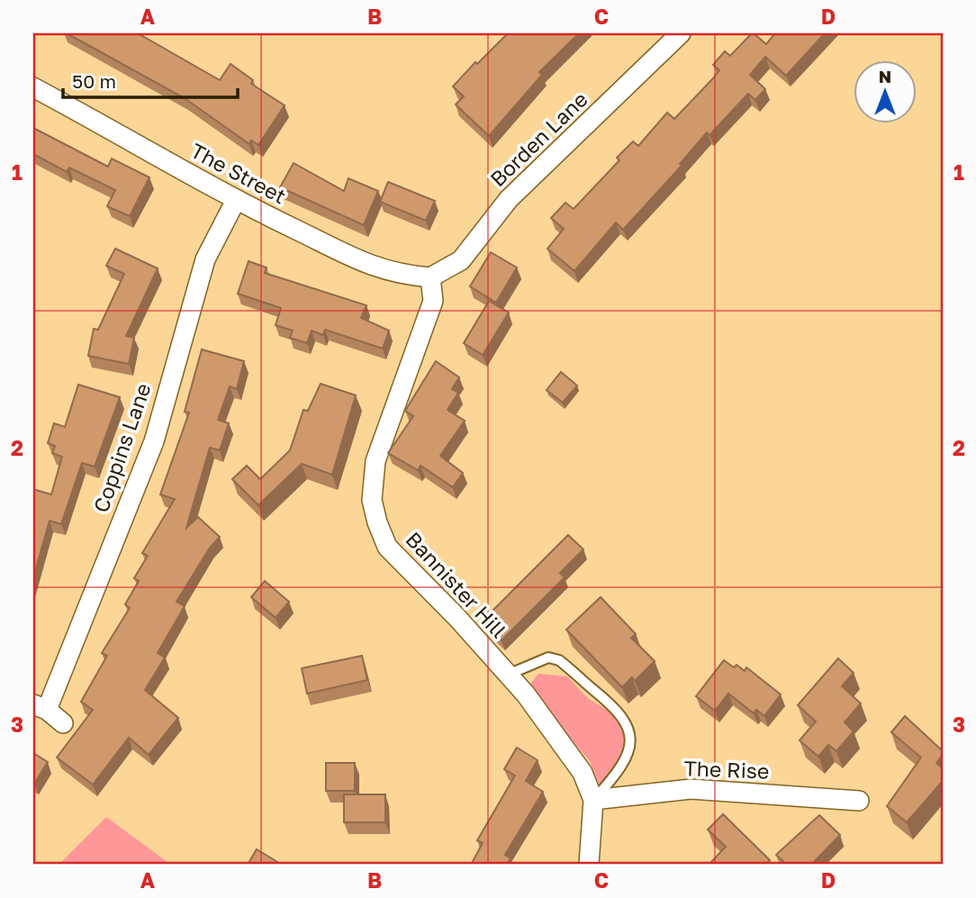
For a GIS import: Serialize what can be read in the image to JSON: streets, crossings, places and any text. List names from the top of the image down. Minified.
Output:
{"streets":{"street":["Borden Lane","The Street","Coppins Lane","Bannister Hill","The Rise"]},"crossings":[["Borden Lane","The Street"],["Borden Lane","Bannister Hill"],["The Street","Coppins Lane"],["The Street","Bannister Hill"],["Bannister Hill","The Rise"]],"scale_bar":"50 m","north":"top","grid":{"columns":["A","B","C","D"],"rows":["1","2","3"]}}
